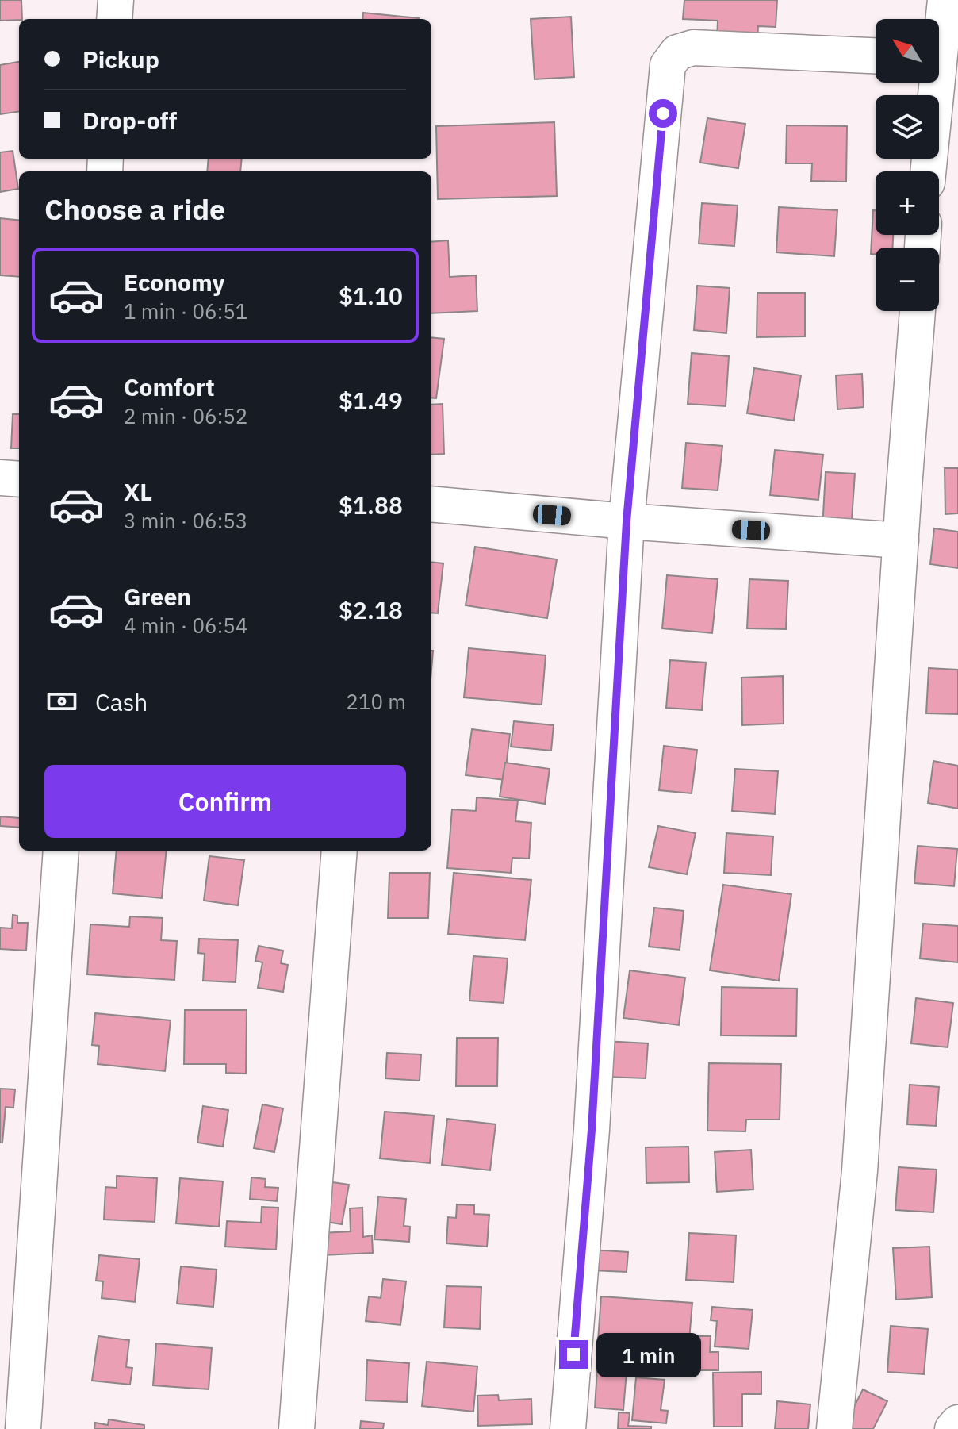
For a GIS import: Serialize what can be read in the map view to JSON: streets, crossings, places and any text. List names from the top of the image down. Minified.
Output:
{"north":"top left","page":{"map_buttons":["+","−"],"banner":["Pickup","Drop-off"],"heading":"Choose a ride","list":[{"name":"Economy","note":"1 min · 06:51","value":"$1.10"},{"name":"Comfort","note":"2 min · 06:52","value":"$1.49"},{"name":"XL","note":"3 min · 06:53","value":"$1.88"},{"name":"Green","note":"4 min · 06:54","value":"$2.18"}],"pay":["Cash","210 m"],"buttons":"Confirm","bubble":"1 min"}}
